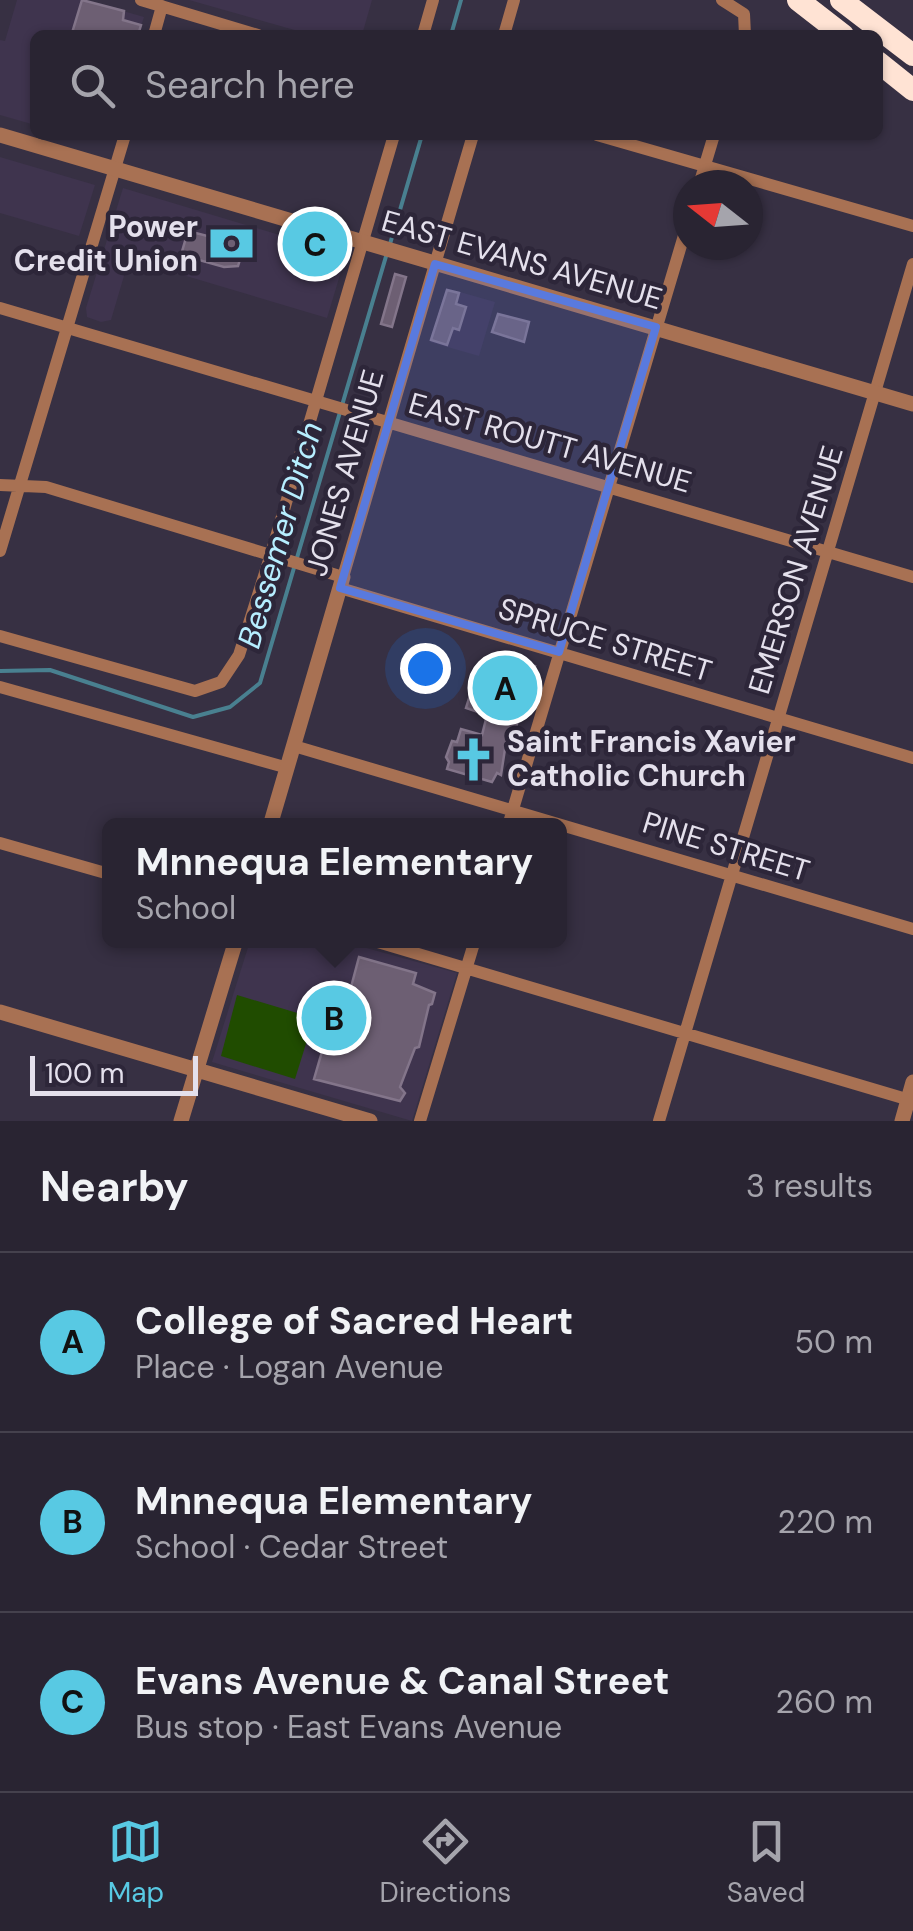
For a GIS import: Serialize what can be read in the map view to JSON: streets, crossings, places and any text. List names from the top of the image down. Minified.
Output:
{"streets":{"street":["EAST EVANS AVENUE","EAST ROUTT AVENUE","JONES AVENUE","EMERSON AVENUE","SPRUCE STREET","PINE STREET"]},"crossings":[["EAST EVANS AVENUE","JONES AVENUE"],["EAST EVANS AVENUE","EMERSON AVENUE"],["EAST ROUTT AVENUE","JONES AVENUE"],["EAST ROUTT AVENUE","EMERSON AVENUE"],["JONES AVENUE","SPRUCE STREET"],["JONES AVENUE","PINE STREET"],["EMERSON AVENUE","SPRUCE STREET"],["EMERSON AVENUE","PINE STREET"]],"water":["Bessemer Ditch"],"places":{"bank":["Power Credit Union"],"church":["Saint Francis Xavier Catholic Church"]},"scale_bar":"100 m","north":"left","page":{"search":"Search here","pins":["C","A","B"],"popup":["Mnnequa Elementary","School"],"scale":"100 m","heading":["Nearby","3 results"],"list":[{"mark":"A","name":"College of Sacred Heart","note":"Place · Logan Avenue","value":"50 m"},{"mark":"B","name":"Mnnequa Elementary","note":"School · Cedar Street","value":"220 m"},{"mark":"C","name":"Evans Avenue & Canal Street","note":"Bus stop · East Evans Avenue","value":"260 m"}],"nav":["Map","Directions","Saved"]}}
